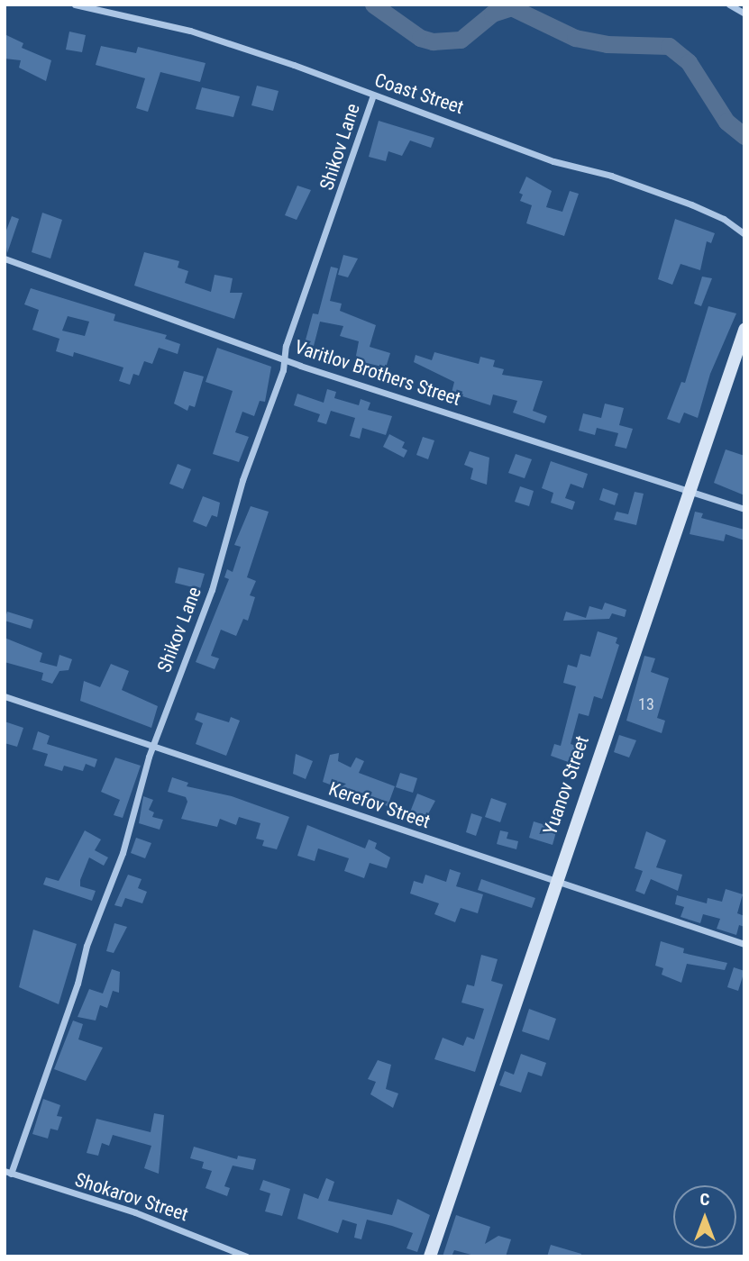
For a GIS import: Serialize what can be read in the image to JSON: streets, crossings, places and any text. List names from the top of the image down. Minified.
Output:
{"streets":{"street":["Coast Street","Shikov Lane","Varitlov Brothers Street","Yuanov Street","Kerefov Street","Shokarov Street"]},"crossings":[["Coast Street","Shikov Lane"],["Shikov Lane","Varitlov Brothers Street"],["Shikov Lane","Kerefov Street"],["Shikov Lane","Shokarov Street"],["Varitlov Brothers Street","Yuanov Street"],["Yuanov Street","Kerefov Street"]],"house_numbers":["13"],"north":"top"}
